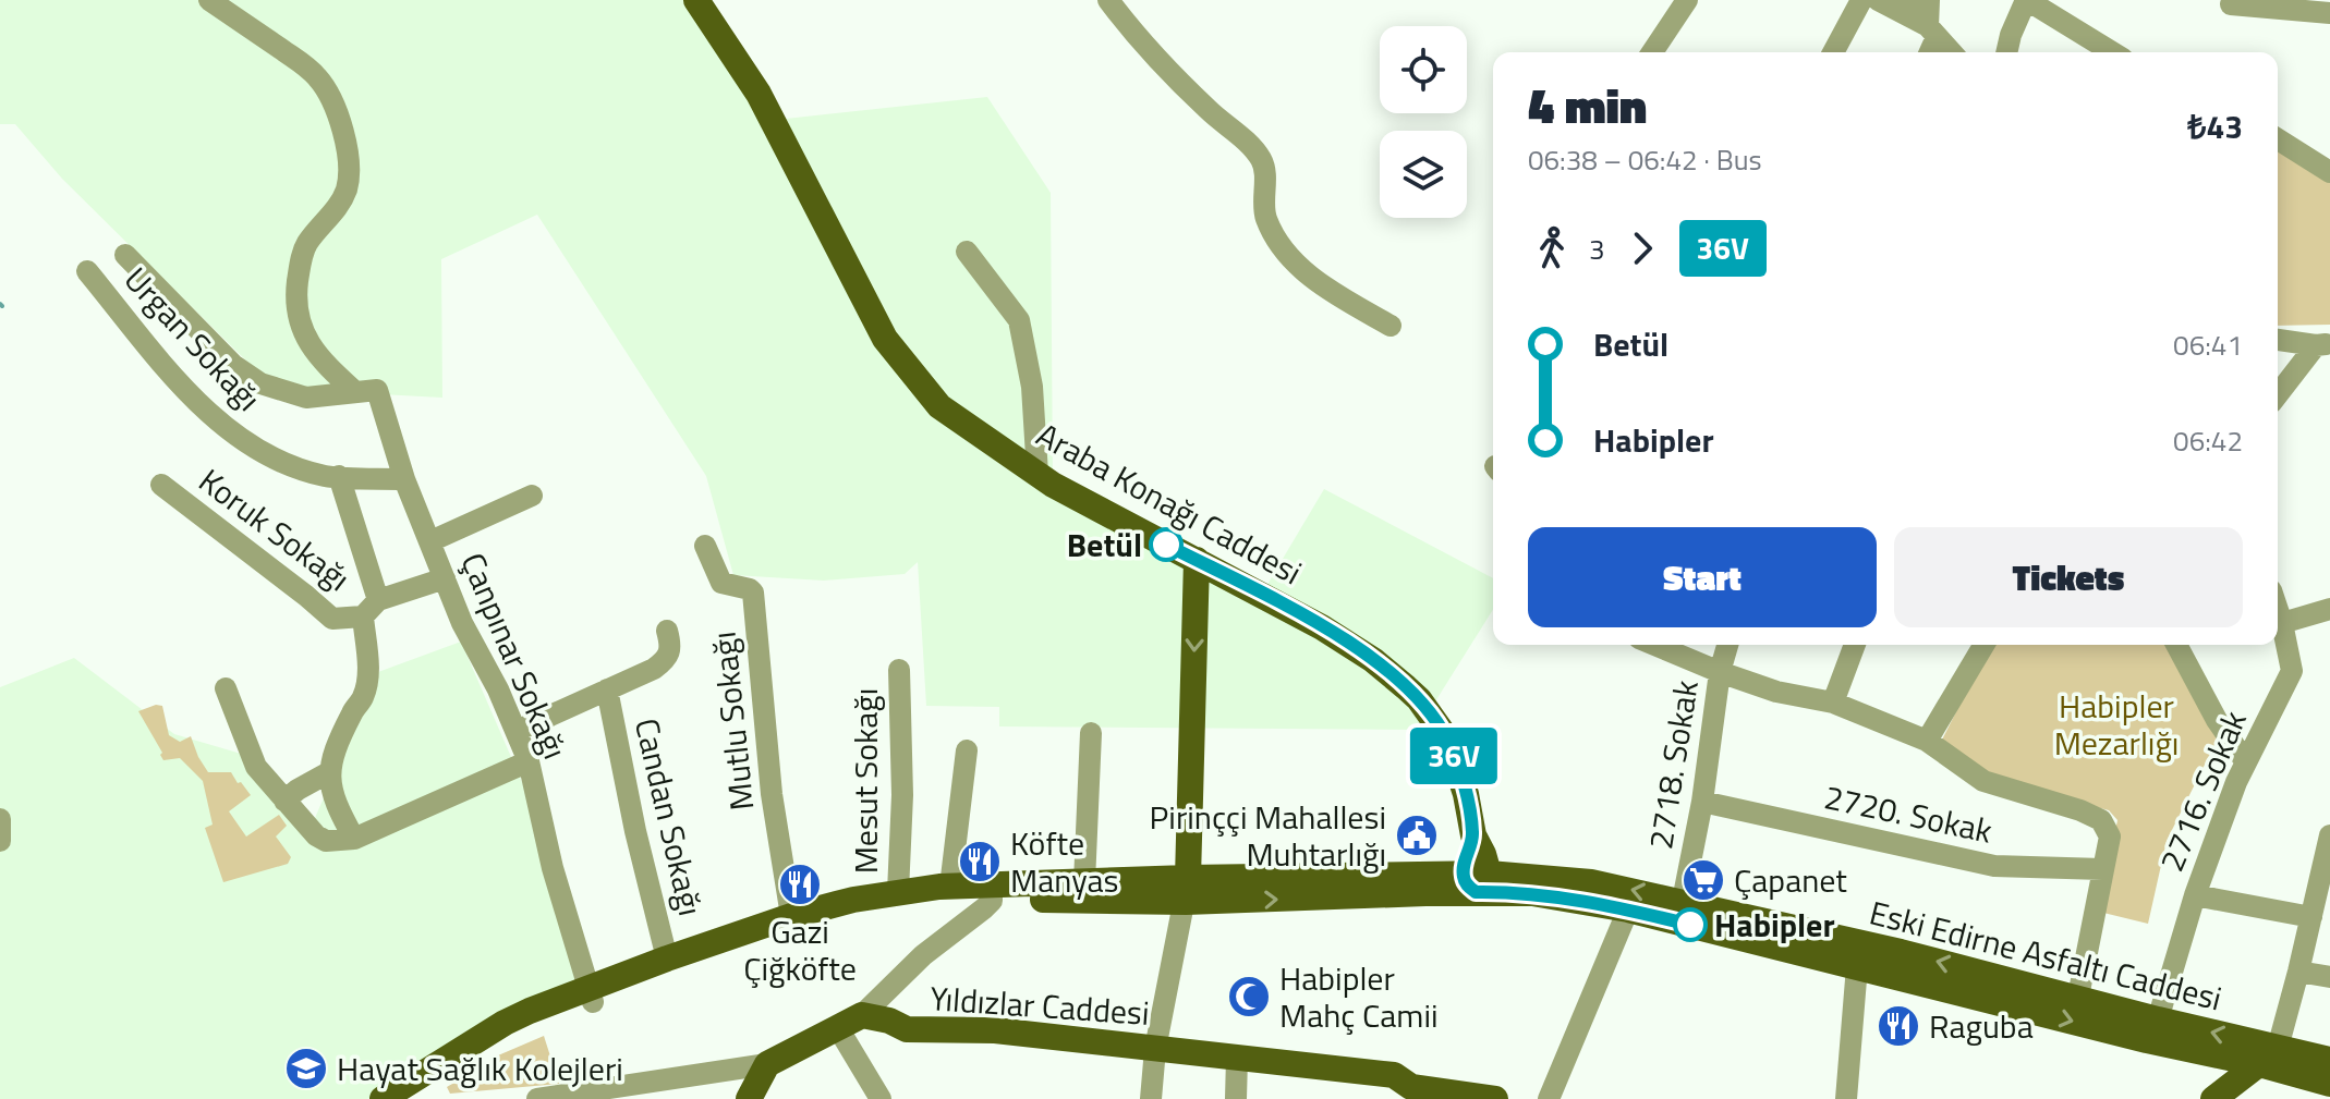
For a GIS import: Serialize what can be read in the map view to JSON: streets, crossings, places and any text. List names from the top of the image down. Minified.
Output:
{"streets":{"main road":["Araba Konağı Caddesi","Eski Edirne Asfaltı Caddesi","Yıldızlar Caddesi"],"street":["Urgan Sokağı","Koruk Sokağı","Çanpınar Sokağı","Mutlu Sokağı","2718. Sokak","Mesut Sokağı","2716. Sokak","2720. Sokak","Candan Sokağı"]},"crossings":[["Urgan Sokağı","Çanpınar Sokağı"],["Araba Konağı Caddesi","Eski Edirne Asfaltı Caddesi"],["Koruk Sokağı","Çanpınar Sokağı"],["Çanpınar Sokağı","Candan Sokağı"],["Çanpınar Sokağı","Eski Edirne Asfaltı Caddesi"],["Mutlu Sokağı","Eski Edirne Asfaltı Caddesi"],["2718. Sokak","2720. Sokak"],["2718. Sokak","Eski Edirne Asfaltı Caddesi"],["Mesut Sokağı","Eski Edirne Asfaltı Caddesi"],["2716. Sokak","Eski Edirne Asfaltı Caddesi"],["Candan Sokağı","Eski Edirne Asfaltı Caddesi"]],"parks":["Habipler Mezarlığı"],"places":{"other":["Betül","Habipler"],"public building":["Pirinççi Mahallesi Muhtarlığı"],"restaurant":["Köfte Manyas","Gazi Çiğköfte","Raguba"],"supermarket":["Çapanet"],"mosque":["Habipler Mahç Camii"],"school or university":["Hayat Sağlık Kolejleri"]},"lines":["bus line 36V"],"page":{"on_map":"36V","heading":["4 min","06:38 – 06:42 · Bus","₺43"],"legs":["3","36V"],"list":[{"name":"Betül","value":"06:41"},{"name":"Habipler","value":"06:42"}],"buttons":["Start","Tickets"]}}
